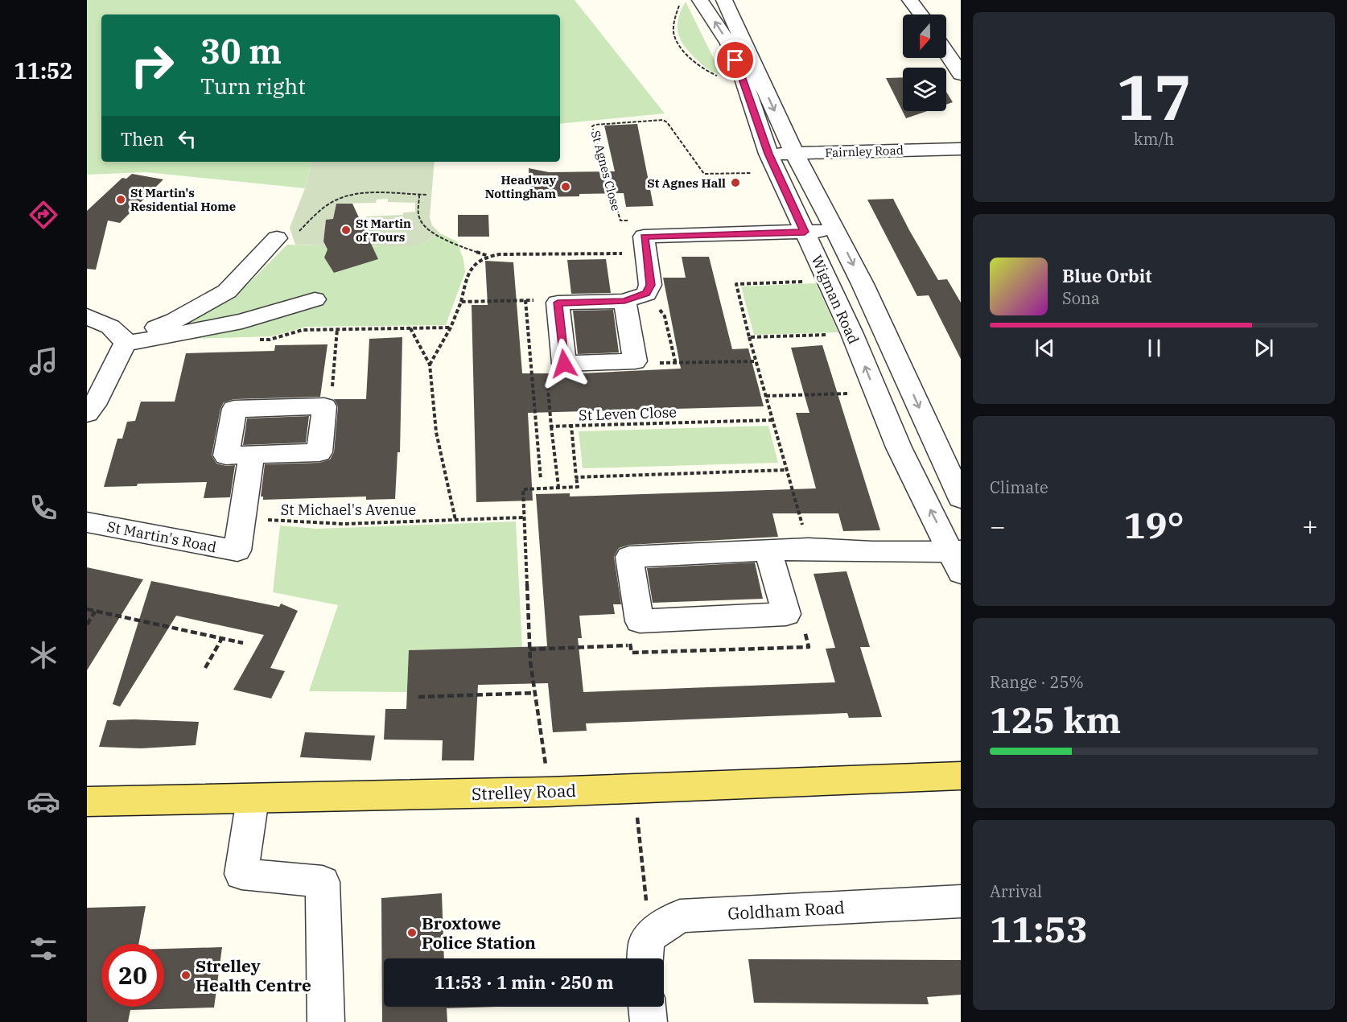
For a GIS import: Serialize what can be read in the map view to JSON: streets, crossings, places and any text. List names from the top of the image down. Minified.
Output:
{"streets":{"main road":["Strelley Road"],"street":["Fairnley Road","Wigman Road","St Martin's Road","Goldham Road"],"path":["St Agnes Close","St Leven Close","St Michael's Avenue"]},"crossings":[["Fairnley Road","St Agnes Close"],["Fairnley Road","Wigman Road"],["St Agnes Close","Wigman Road"],["St Michael's Avenue","St Martin's Road"]],"places":["St Agnes Hall","Headway Nottingham","St Martin's Residential Home","St Martin of Tours","Broxtowe Police Station","Strelley Health Centre"],"north":"bottom","page":{"tabs":"11:52","tile":[["17","km/h"],"Climate",["Range · 25%","125 km"],["Arrival","11:53"]],"turn":["30 m","Turn right"],"then":"Then","song":["Blue Orbit","Sona"],"heat":["−","19°","+"],"limit":"20","trip":"11:53 · 1 min · 250 m"}}
